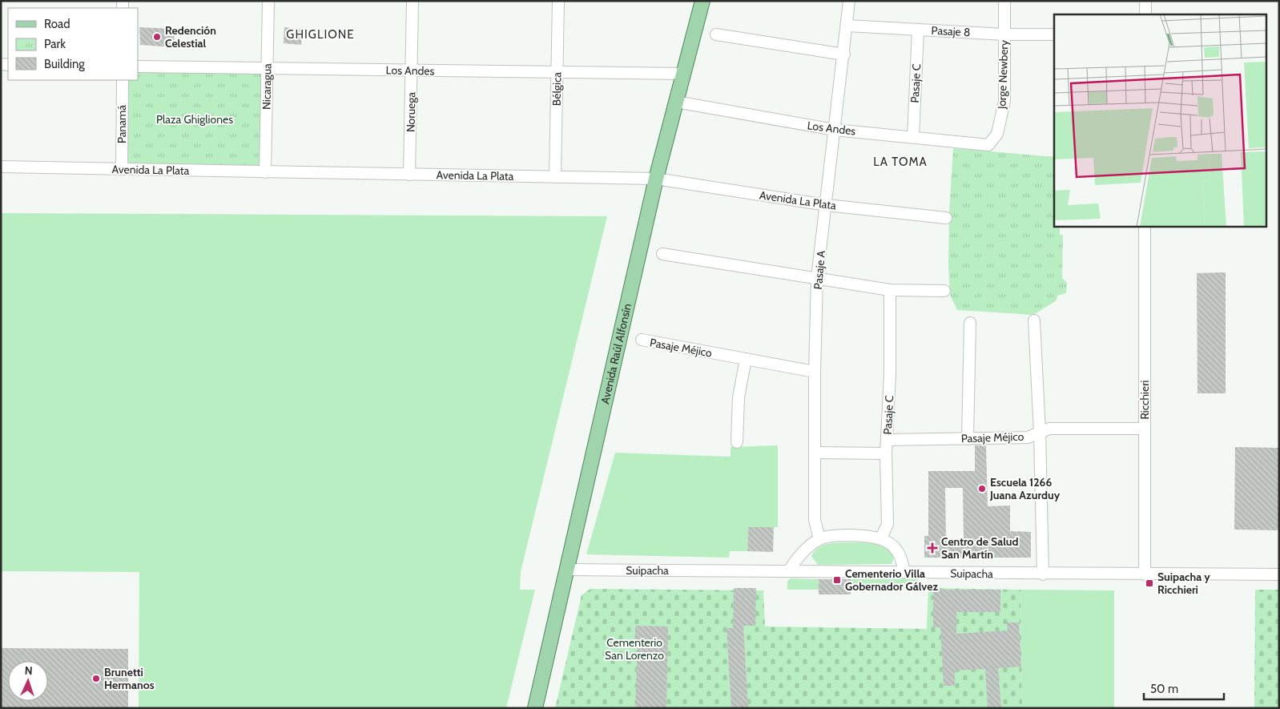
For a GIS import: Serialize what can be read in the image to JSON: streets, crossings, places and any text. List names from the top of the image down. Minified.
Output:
{"streets":{"main road":["Avenida Raúl Alfonsín"],"street":["Pasaje 8","Los Andes","Jorge Newbery","Pasaje C","Nicaragua","Bélgica","Noruega","Panamá","Avenida La Plata","Pasaje A","Pasaje Méjico","Ricchieri","Suipacha"]},"crossings":[["Pasaje 8","Jorge Newbery"],["Pasaje 8","Pasaje C"],["Pasaje 8","Pasaje A"],["Los Andes","Jorge Newbery"],["Los Andes","Pasaje C"],["Los Andes","Nicaragua"],["Los Andes","Bélgica"],["Los Andes","Noruega"],["Los Andes","Pasaje A"],["Los Andes","Avenida Raúl Alfonsín"],["Pasaje C","Pasaje Méjico"],["Nicaragua","Avenida La Plata"],["Bélgica","Avenida La Plata"],["Noruega","Avenida La Plata"],["Panamá","Avenida La Plata"],["Avenida La Plata","Pasaje A"],["Avenida La Plata","Avenida Raúl Alfonsín"],["Pasaje A","Pasaje Méjico"],["Pasaje Méjico","Ricchieri"],["Avenida Raúl Alfonsín","Suipacha"],["Ricchieri","Suipacha"]],"districts":["GHIGLIONE","LA TOMA"],"parks":["Plaza Ghigliones","Cementerio San Lorenzo"],"places":{"other":["Redención Celestial","Escuela 1266 Juana Azurduy","Brunetti Hermanos"],"health":["Centro de Salud San Martín"],"transit":["Cementerio Villa Gobernador Gálvez","Suipacha y Ricchieri"]},"legend":["Road","Park","Building"],"scale_bar":"50 m","north":"top"}
